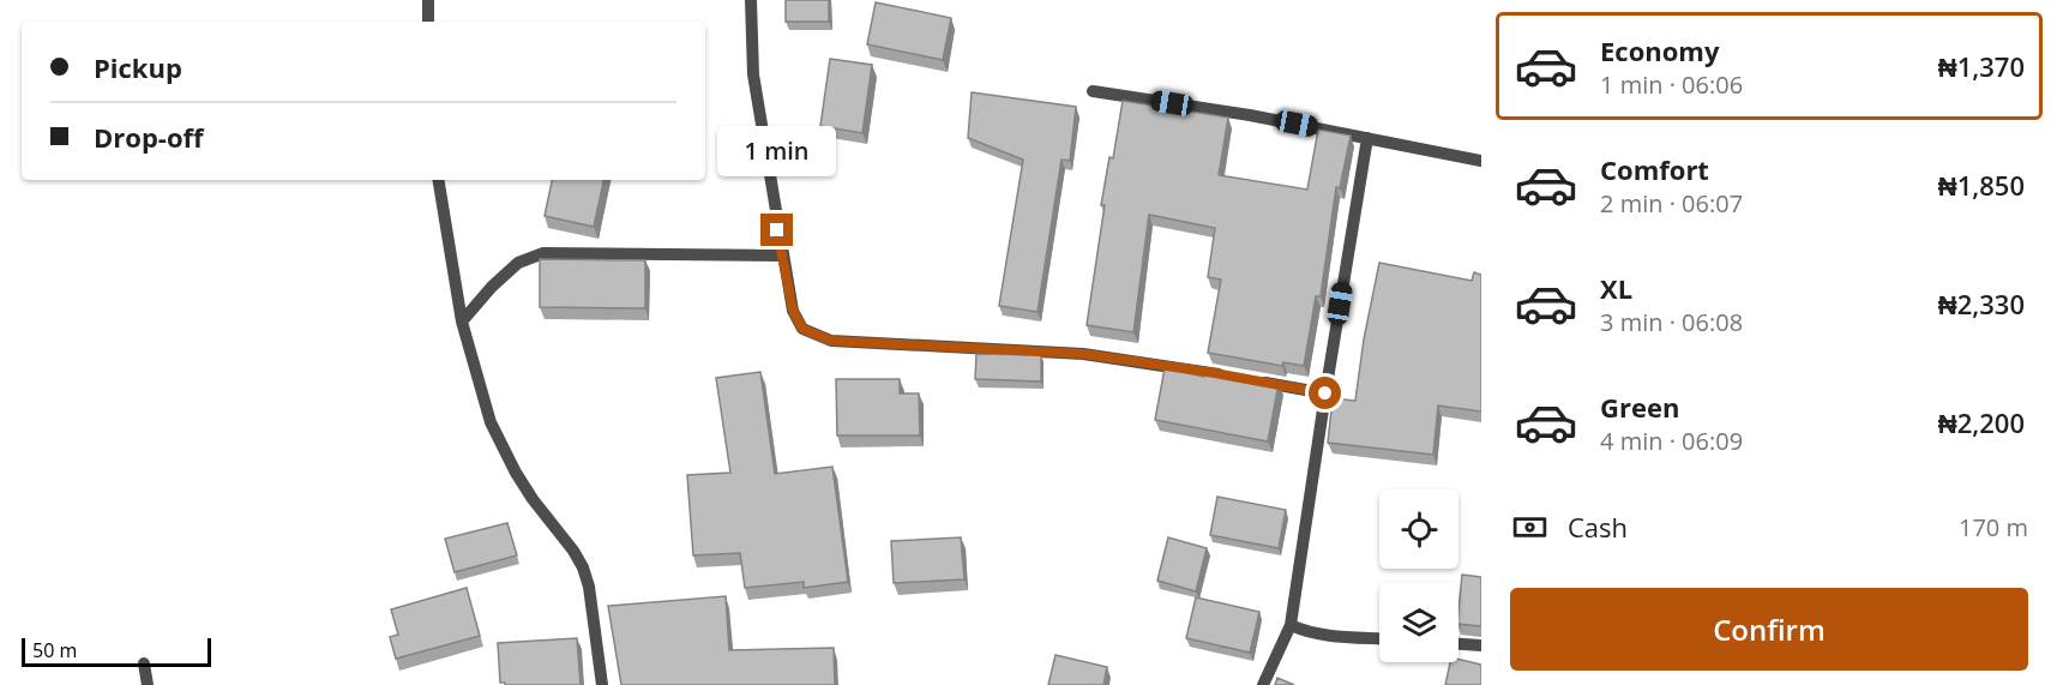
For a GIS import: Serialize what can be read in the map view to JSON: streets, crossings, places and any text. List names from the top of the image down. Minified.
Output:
{"scale_bar":"50 m","page":{"list":[{"name":"Economy","note":"1 min · 06:06","value":"₦1,370"},{"name":"Comfort","note":"2 min · 06:07","value":"₦1,850"},{"name":"XL","note":"3 min · 06:08","value":"₦2,330"},{"name":"Green","note":"4 min · 06:09","value":"₦2,200"}],"banner":["Pickup","Drop-off"],"bubble":"1 min","pay":["Cash","170 m"],"buttons":"Confirm","scale":"50 m"}}
